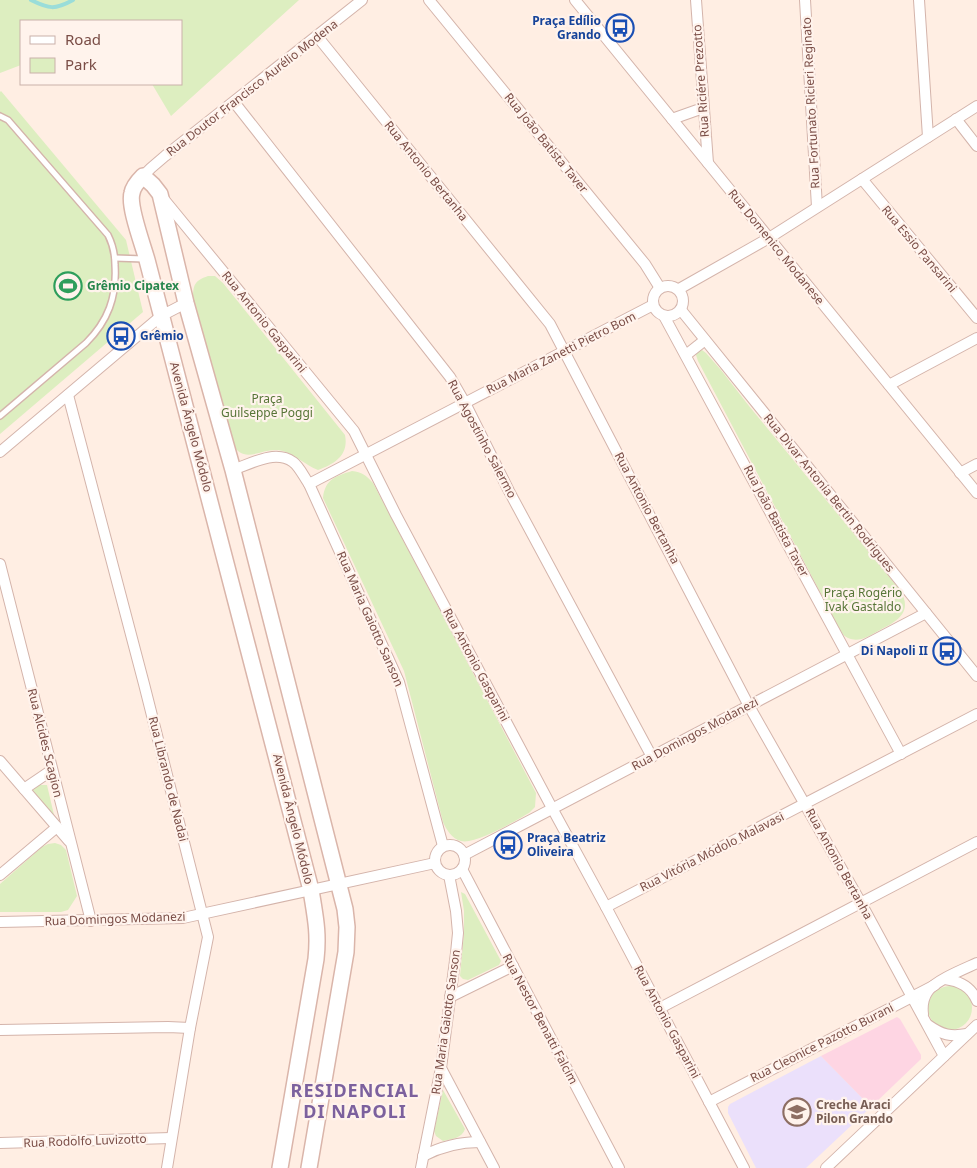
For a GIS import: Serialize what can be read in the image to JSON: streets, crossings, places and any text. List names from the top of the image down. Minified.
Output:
{"streets":{"street":["Rua Riciére Prezotto","Rua Doutor Francisco Aurélio Modena","Rua Fortunato Ricieri Reginato","Rua João Batista Taver","Rua Antonio Bertanha","Rua Domenico Modanese","Rua Essio Pansarini","Rua Antonio Gasparini","Rua Maria Zanetti Pietro Bom","Avenida Ângelo Módolo","Rua Agostinho Salermo","Rua Divar Antonia Bertin Rodrigues","Rua Maria Gaiotto Sanson","Rua Domingos Modanezi","Rua Alcides Scagion","Rua Librando de Nadai","Rua Vitória Módolo Malavasi","Rua Nestor Benatti Falcim","Rua Cleonice Pazotto Burani","Rua Rodolfo Luvizotto"]},"crossings":[["Rua Riciére Prezotto","Rua Domenico Modanese"],["Rua Doutor Francisco Aurélio Modena","Rua Antonio Bertanha"],["Rua Doutor Francisco Aurélio Modena","Avenida Ângelo Módolo"],["Rua Doutor Francisco Aurélio Modena","Rua Agostinho Salermo"],["Rua João Batista Taver","Rua Maria Zanetti Pietro Bom"],["Rua João Batista Taver","Rua Divar Antonia Bertin Rodrigues"],["Rua João Batista Taver","Rua Domingos Modanezi"],["Rua João Batista Taver","Rua Vitória Módolo Malavasi"],["Rua Antonio Bertanha","Rua Maria Zanetti Pietro Bom"],["Rua Antonio Bertanha","Rua Domingos Modanezi"],["Rua Antonio Bertanha","Rua Vitória Módolo Malavasi"],["Rua Antonio Bertanha","Rua Cleonice Pazotto Burani"],["Rua Antonio Gasparini","Rua Maria Zanetti Pietro Bom"],["Rua Antonio Gasparini","Rua Domingos Modanezi"],["Rua Antonio Gasparini","Rua Vitória Módolo Malavasi"],["Rua Antonio Gasparini","Rua Cleonice Pazotto Burani"],["Rua Maria Zanetti Pietro Bom","Rua Agostinho Salermo"],["Rua Maria Zanetti Pietro Bom","Rua Divar Antonia Bertin Rodrigues"],["Rua Maria Zanetti Pietro Bom","Rua Maria Gaiotto Sanson"],["Avenida Ângelo Módolo","Rua Domingos Modanezi"],["Rua Agostinho Salermo","Rua Domingos Modanezi"],["Rua Divar Antonia Bertin Rodrigues","Rua Domingos Modanezi"],["Rua Maria Gaiotto Sanson","Rua Domingos Modanezi"],["Rua Maria Gaiotto Sanson","Rua Nestor Benatti Falcim"],["Rua Domingos Modanezi","Rua Alcides Scagion"],["Rua Domingos Modanezi","Rua Librando de Nadai"],["Rua Domingos Modanezi","Rua Nestor Benatti Falcim"],["Rua Librando de Nadai","Rua Rodolfo Luvizotto"]],"districts":["RESIDENCIAL DI NAPOLI"],"parks":["Praça Guilseppe Poggi","Praça Rogério Ivak Gastaldo"],"places":{"bus stop":["Praça Edílio Grando","Grêmio","Di Napoli II","Praça Beatriz Oliveira"],"sports":["Grêmio Cipatex"],"school or university":["Creche Araci Pilon Grando"]},"legend":["Road","Park"]}
